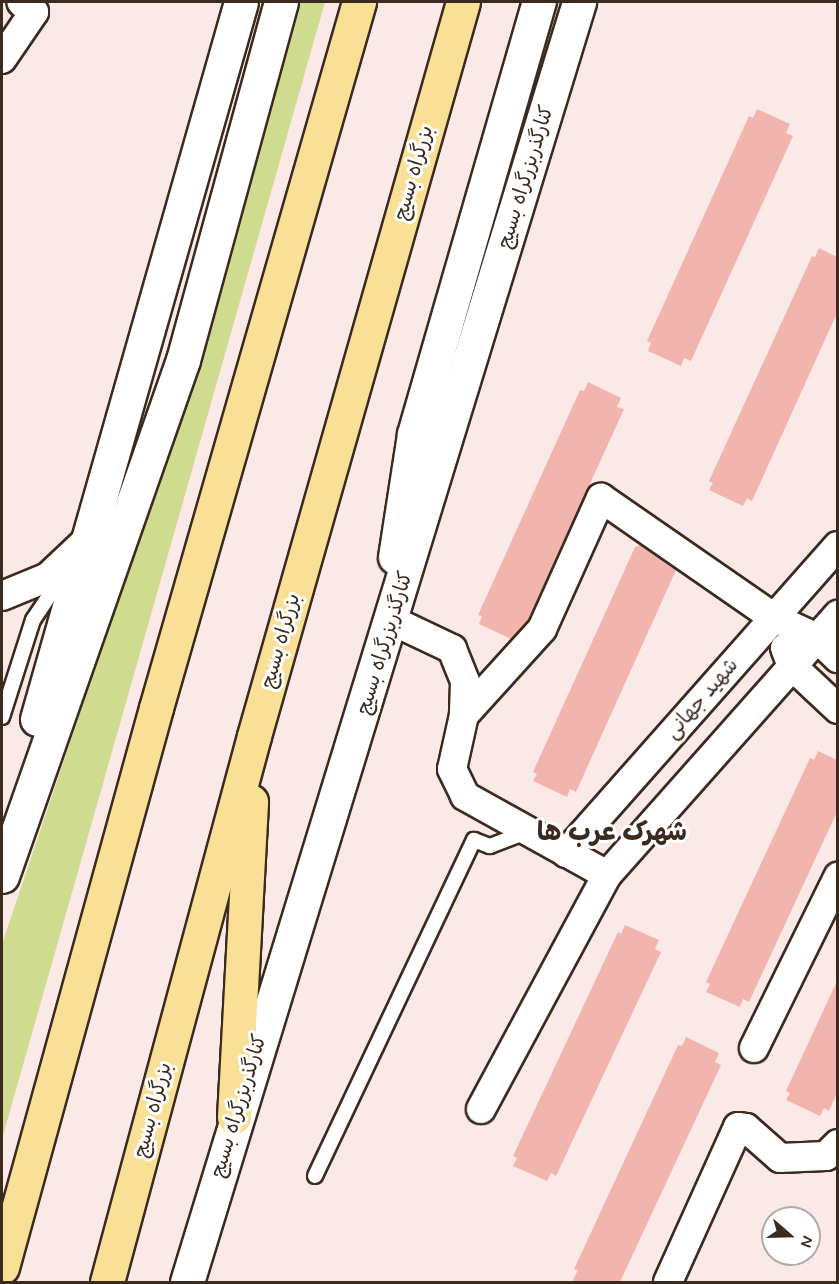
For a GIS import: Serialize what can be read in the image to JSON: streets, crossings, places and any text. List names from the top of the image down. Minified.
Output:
{"streets":{"highway":["بزرگراه بسیج"],"main road":["کنارگذربزرگراه بسیج"],"street":["شهید جهانی"]},"districts":["شهرک عرب ها"],"north":"right"}
